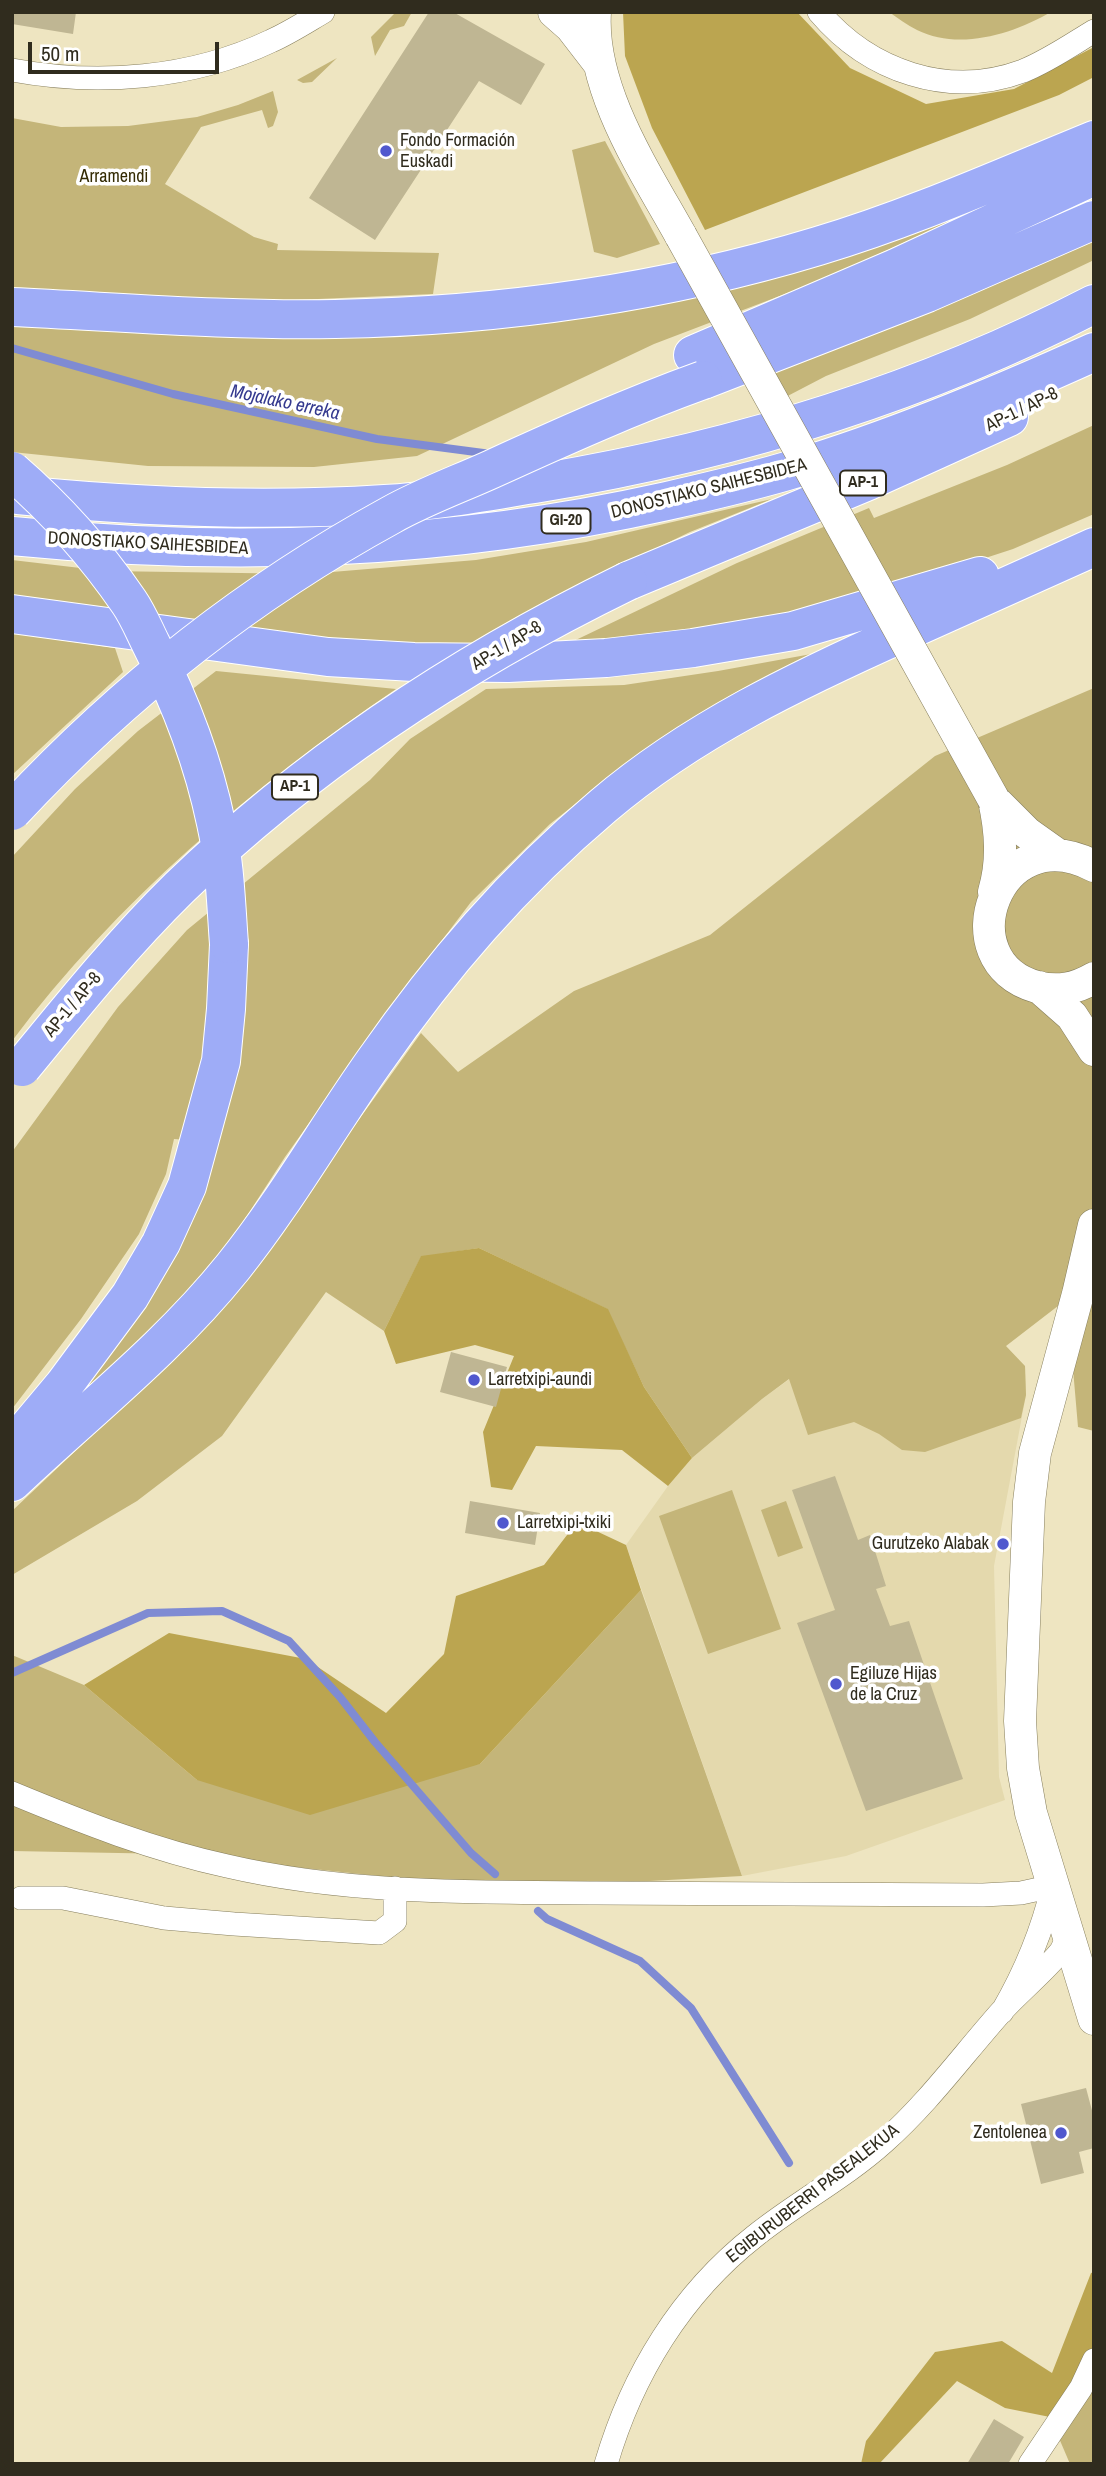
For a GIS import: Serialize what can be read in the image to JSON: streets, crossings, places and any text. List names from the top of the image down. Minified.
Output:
{"streets":{"highway":["AP-1 / AP-8","AP-1","DONOSTIAKO SAIHESBIDEA","GI-20"],"street":["EGIBURUBERRI PASEALEKUA"]},"water":["Mojalako erreka"],"parks":["Arramendi"],"places":["Fondo Formación Euskadi","Larretxipi-aundi","Larretxipi-txiki","Gurutzeko Alabak","Egiluze Hijas de la Cruz","Zentolenea"],"scale_bar":"50 m"}
